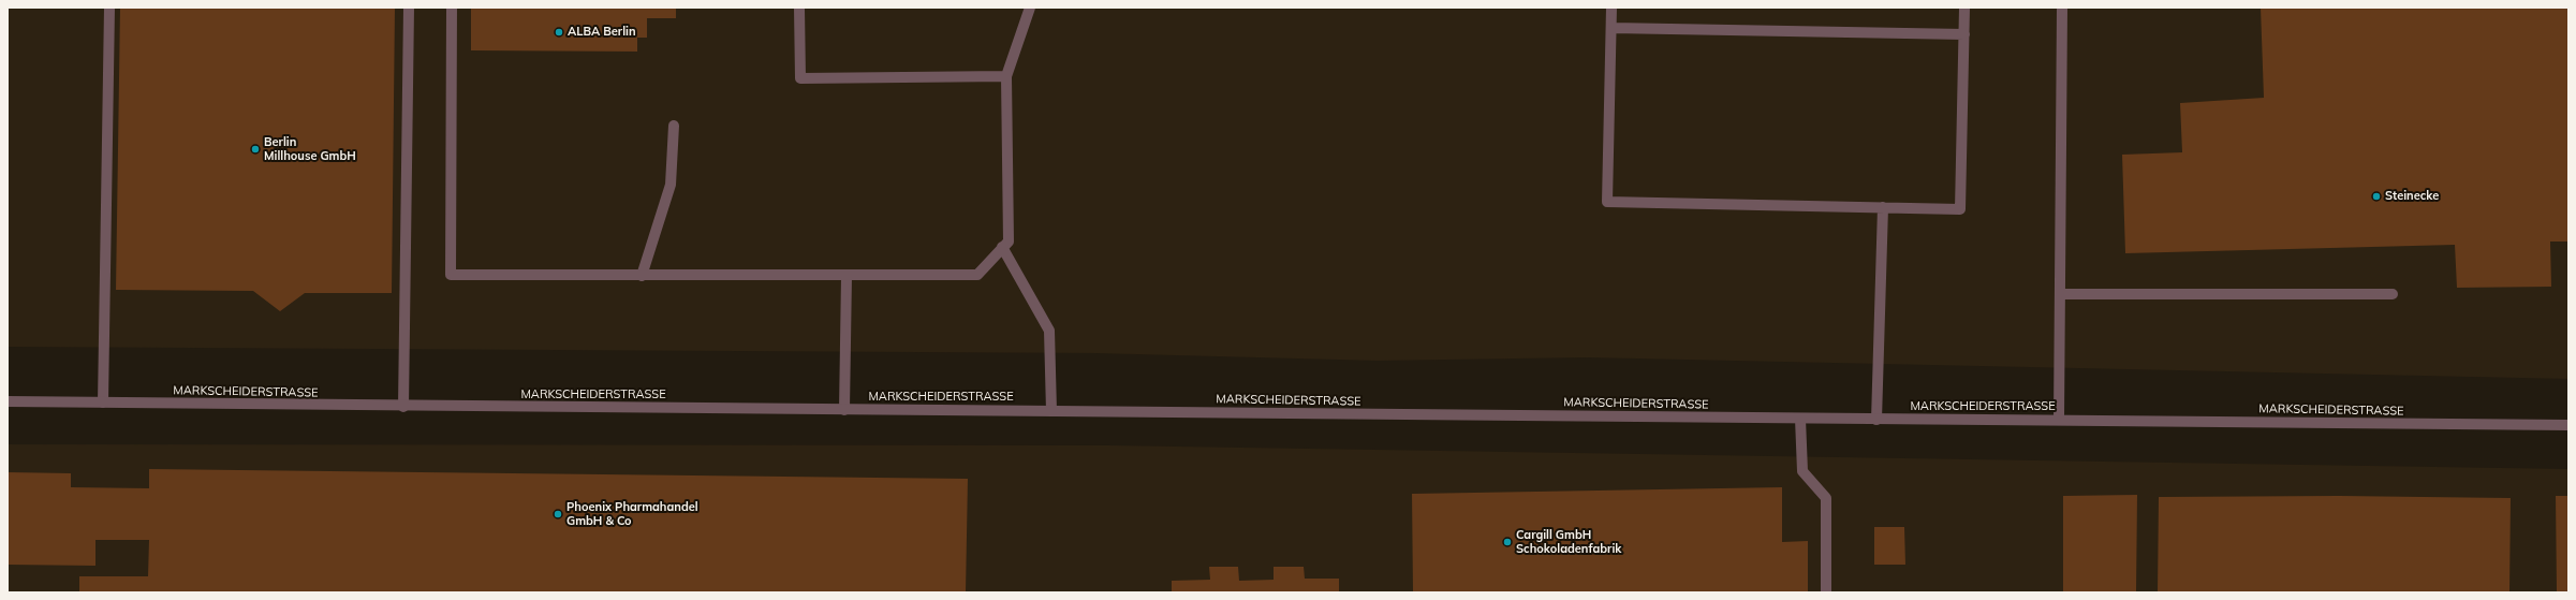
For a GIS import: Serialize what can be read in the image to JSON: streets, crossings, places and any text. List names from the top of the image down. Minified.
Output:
{"streets":{"street":["MARKSCHEIDERSTRASSE"]},"places":["ALBA Berlin","Berlin Millhouse GmbH","Steinecke","Phoenix Pharmahandel GmbH & Co","Cargill GmbH Schokoladenfabrik"]}
